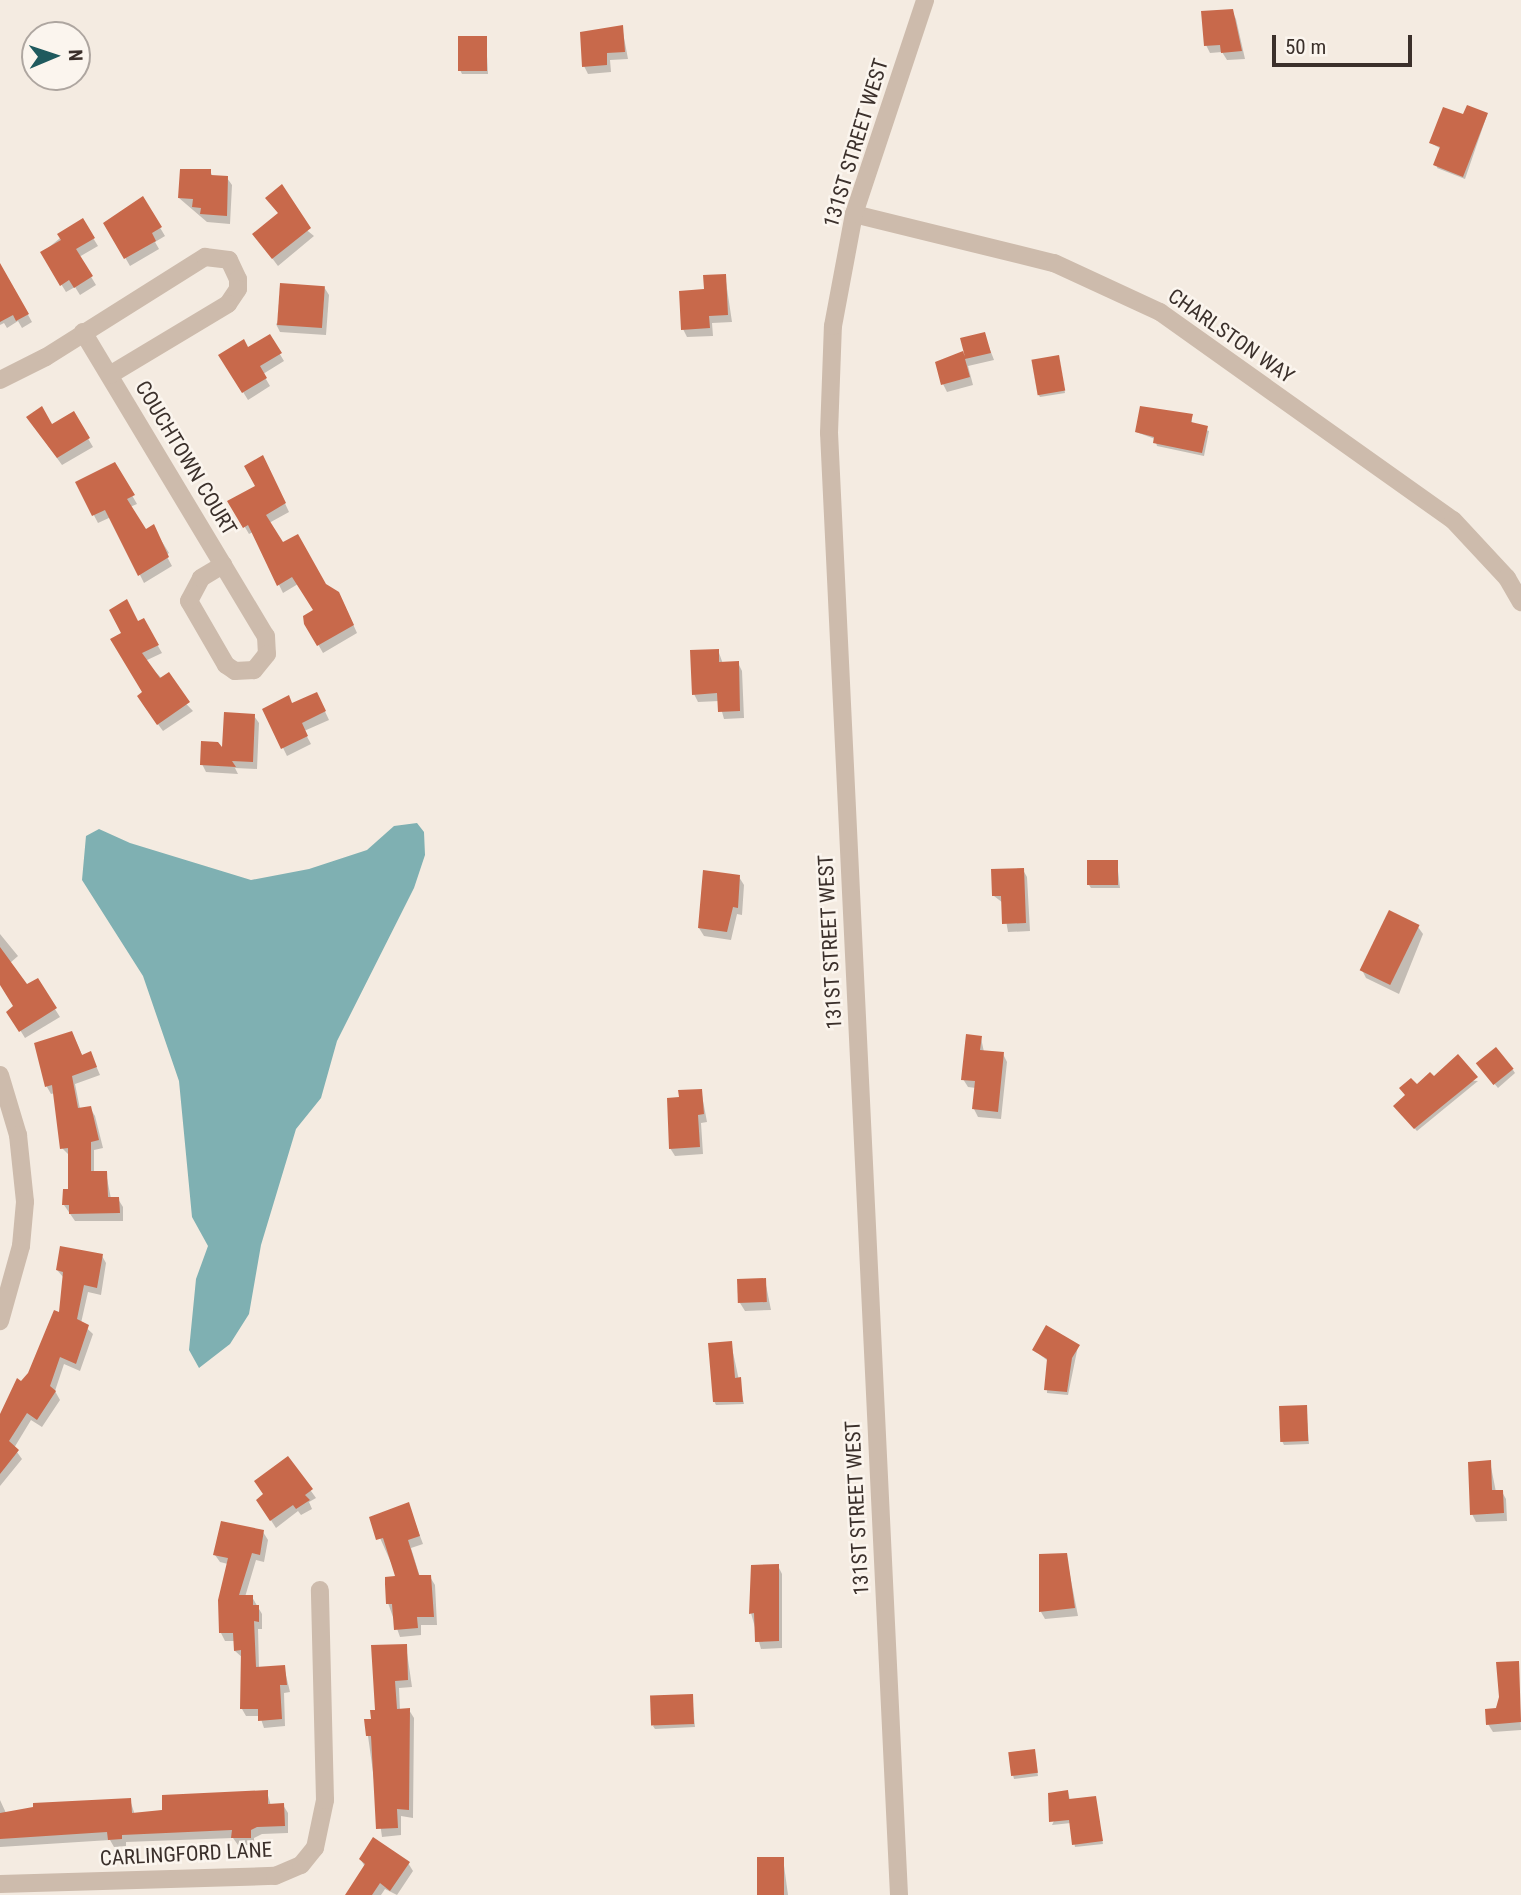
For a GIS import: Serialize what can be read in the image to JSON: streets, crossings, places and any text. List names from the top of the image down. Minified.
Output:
{"streets":{"street":["131ST STREET WEST","CHARLSTON WAY","COUCHTOWN COURT","CARLINGFORD LANE"]},"crossings":[["131ST STREET WEST","CHARLSTON WAY"]],"scale_bar":"50 m","north":"right"}
